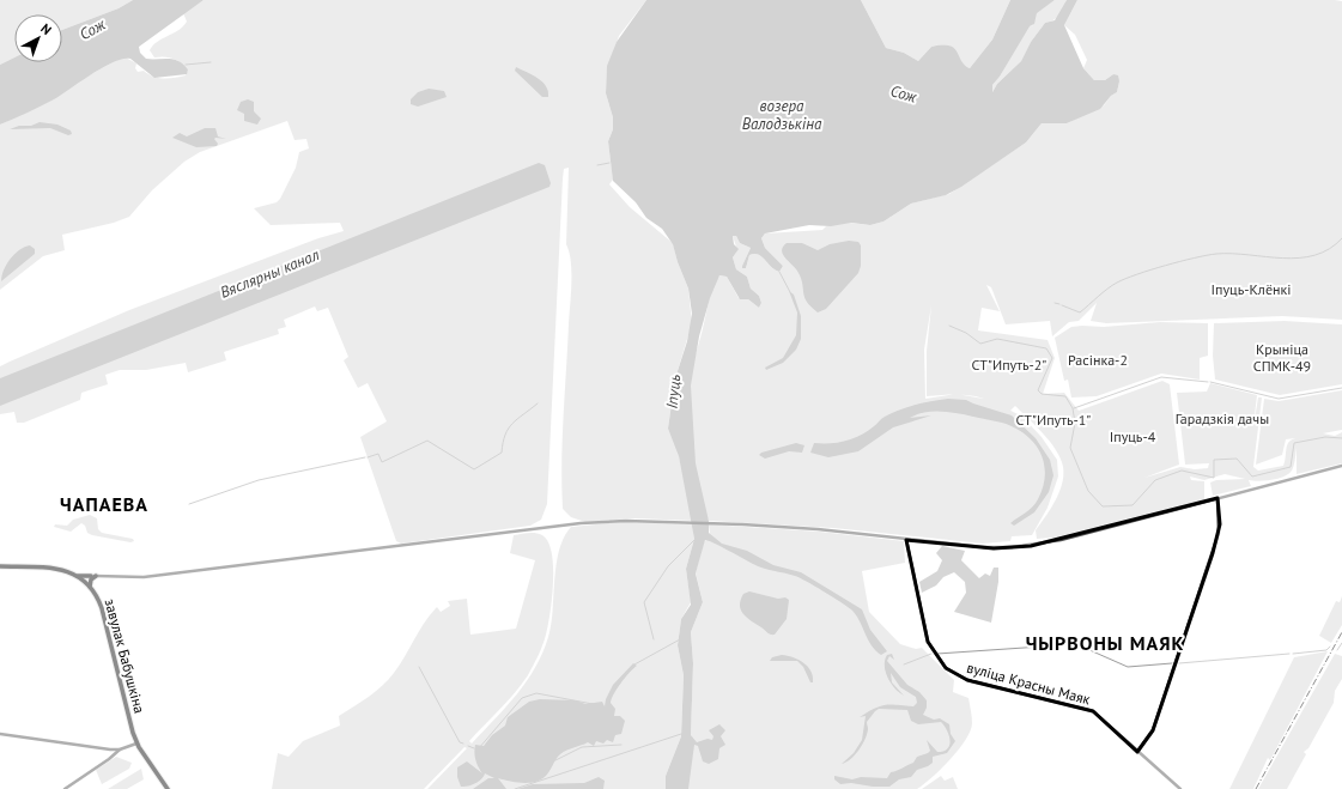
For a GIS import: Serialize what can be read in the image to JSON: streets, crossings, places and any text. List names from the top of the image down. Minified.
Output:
{"streets":{"main road":["завулак Бабушкіна"],"street":["вуліца Красны Маяк"]},"districts":["ЧАПАЕВА","ЧЫРВОНЫ МАЯК"],"water":["Сож","возера Валодзькіна","Вяслярны канал","Іпуць"],"parks":["Іпуць-Клёнкі","Крыніца СПМК-49","Расінка-2","СТ\"Ипуть-2\"","Гарадзкія дачы","СТ\"Ипуть-1\"","Іпуць-4"],"north":"top right"}
